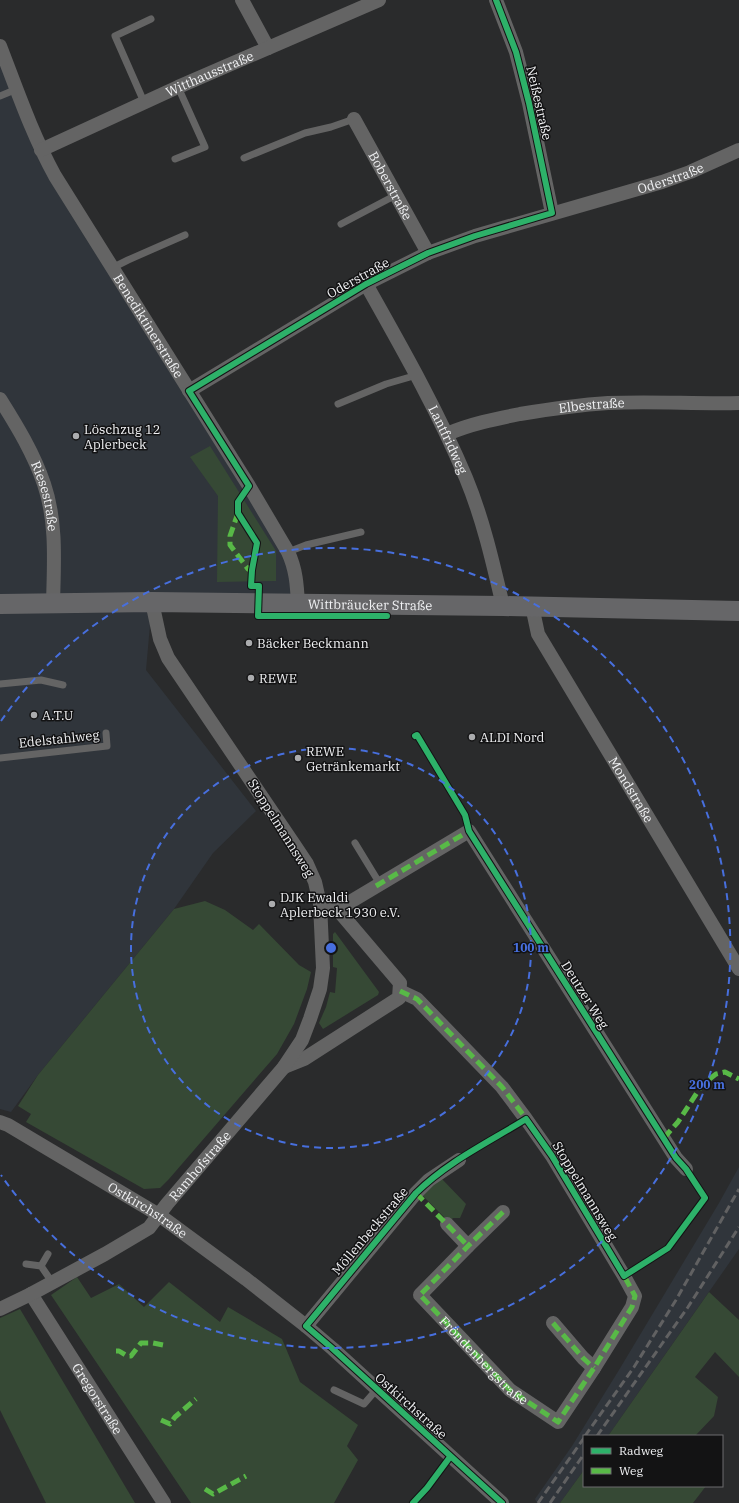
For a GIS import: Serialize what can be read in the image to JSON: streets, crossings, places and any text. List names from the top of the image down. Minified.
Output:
{"streets":{"main road":["Wittbräucker Straße"],"street":["Witthausstraße","Neißestraße","Oderstraße","Boberstraße","Benediktinerstraße","Elbestraße","Lantfridweg","Riesestraße","Mondstraße","Stoppelmannsweg","Deutzer Weg","Ramhofstraße","Ostkirchstraße","Möllenbeckstraße","Fröndenbergstraße","Gregorstraße"],"lane":["Edelstahlweg"]},"crossings":[["Witthausstraße","Benediktinerstraße"],["Neißestraße","Oderstraße"],["Oderstraße","Boberstraße"],["Oderstraße","Benediktinerstraße"],["Oderstraße","Lantfridweg"],["Benediktinerstraße","Wittbräucker Straße"],["Elbestraße","Lantfridweg"],["Lantfridweg","Wittbräucker Straße"],["Riesestraße","Wittbräucker Straße"],["Wittbräucker Straße","Mondstraße"],["Wittbräucker Straße","Stoppelmannsweg"],["Stoppelmannsweg","Ramhofstraße"],["Stoppelmannsweg","Fröndenbergstraße"],["Ramhofstraße","Ostkirchstraße"],["Ramhofstraße","Gregorstraße"],["Ostkirchstraße","Möllenbeckstraße"]],"places":["Löschzug 12 Aplerbeck","Bäcker Beckmann","REWE","A.T.U","ALDI Nord","REWE Getränkemarkt","DJK Ewaldi Aplerbeck 1930 e.V."],"legend":["Radweg","Weg"],"rings":["100 m","200 m"]}
